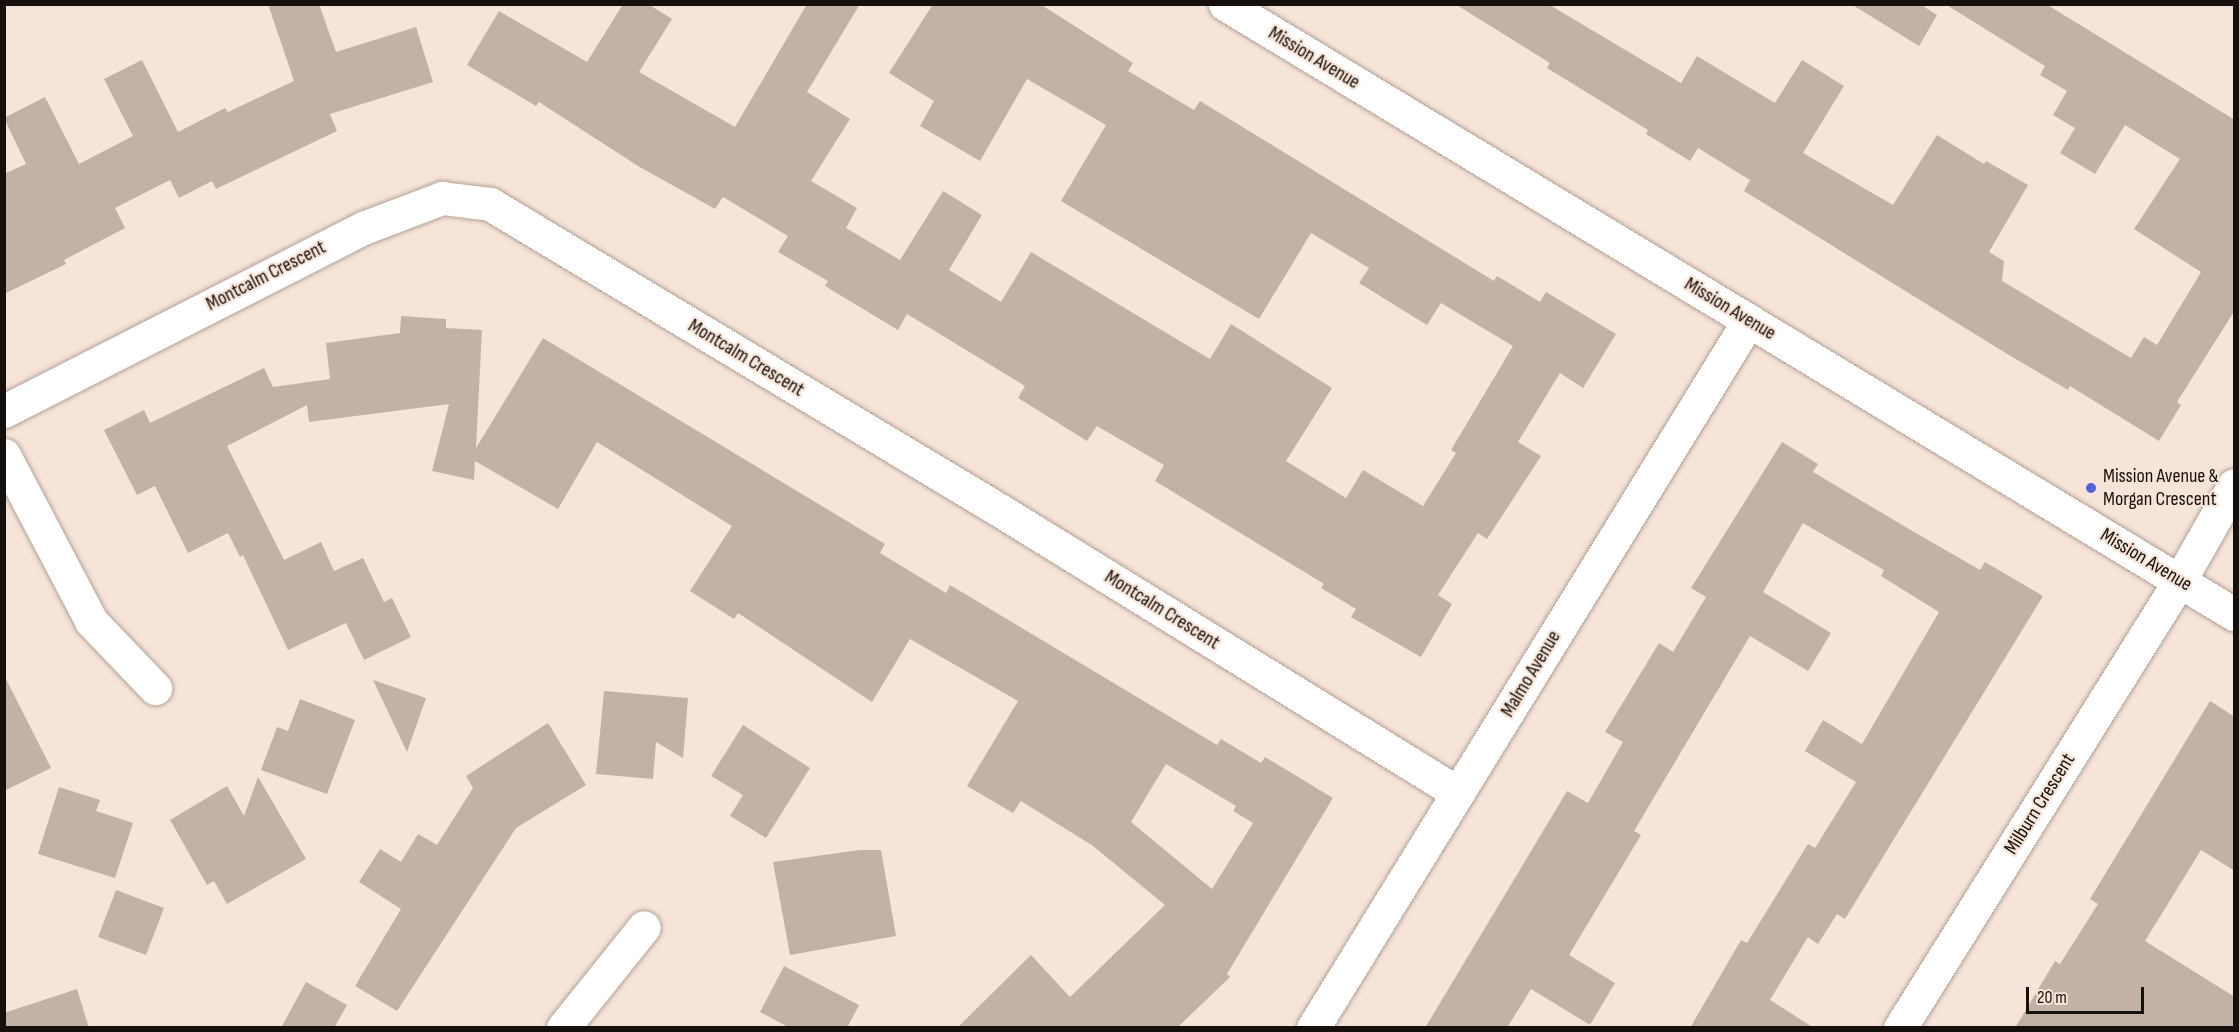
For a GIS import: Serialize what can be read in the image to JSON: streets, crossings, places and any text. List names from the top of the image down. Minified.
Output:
{"streets":{"street":["Mission Avenue","Montcalm Crescent","Malmo Avenue","Milburn Crescent"]},"crossings":[["Mission Avenue","Malmo Avenue"],["Mission Avenue","Milburn Crescent"],["Montcalm Crescent","Malmo Avenue"]],"places":["Mission Avenue & Morgan Crescent"],"scale_bar":"20 m"}
